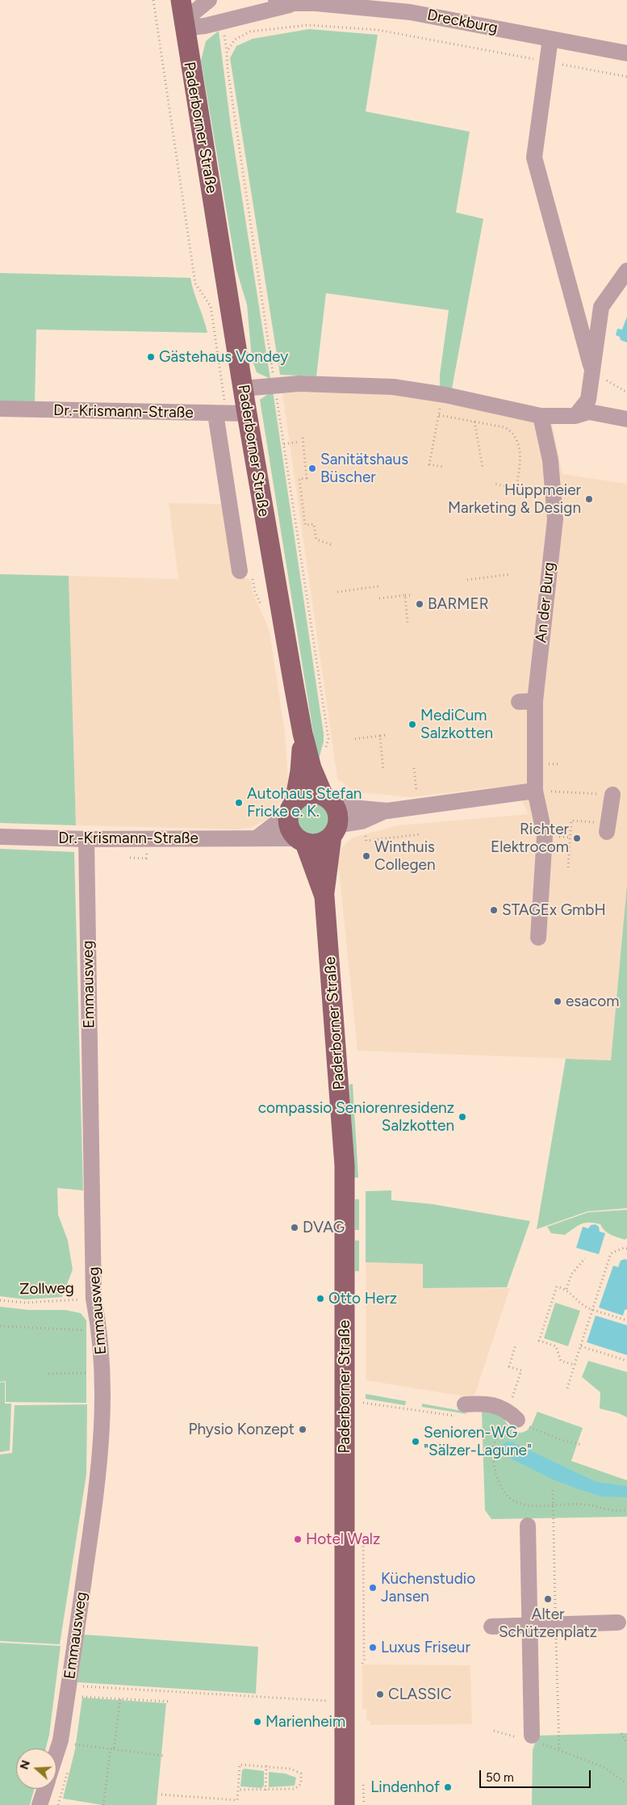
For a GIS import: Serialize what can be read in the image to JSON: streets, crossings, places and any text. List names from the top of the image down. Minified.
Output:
{"streets":{"main road":["Paderborner Straße"],"street":["Dreckburg","Dr.-Krismann-Straße","An der Burg","Emmausweg"],"path":["Zollweg"]},"crossings":[["Dreckburg","Paderborner Straße"],["Paderborner Straße","Dr.-Krismann-Straße"],["Dr.-Krismann-Straße","Emmausweg"],["Emmausweg","Zollweg"]],"places":["Gästehaus Vondey","Sanitätshaus Büscher","Hüppmeier Marketing & Design","BARMER","MediCum Salzkotten","Autohaus Stefan Fricke e. K.","Richter Elektrocom","Winthuis Collegen","STAGEx GmbH","esacom","compassio Seniorenresidenz Salzkotten","DVAG","Otto Herz","Physio Konzept","Senioren-WG \"Sälzer-Lagune\"","Hotel Walz","Küchenstudio Jansen","Alter Schützenplatz","Luxus Friseur","CLASSIC","Marienheim","Lindenhof"],"scale_bar":"50 m","north":"left"}
